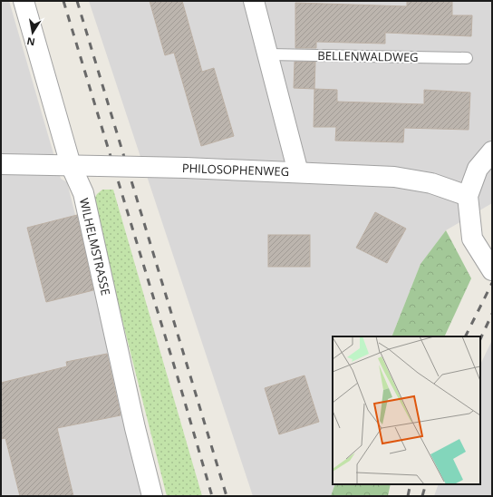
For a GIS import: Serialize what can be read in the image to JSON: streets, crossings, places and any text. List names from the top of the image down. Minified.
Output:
{"streets":{"street":["PHILOSOPHENWEG","WILHELMSTRASSE"],"lane":["BELLENWALDWEG"]},"crossings":[["PHILOSOPHENWEG","WILHELMSTRASSE"]],"north":"bottom"}
